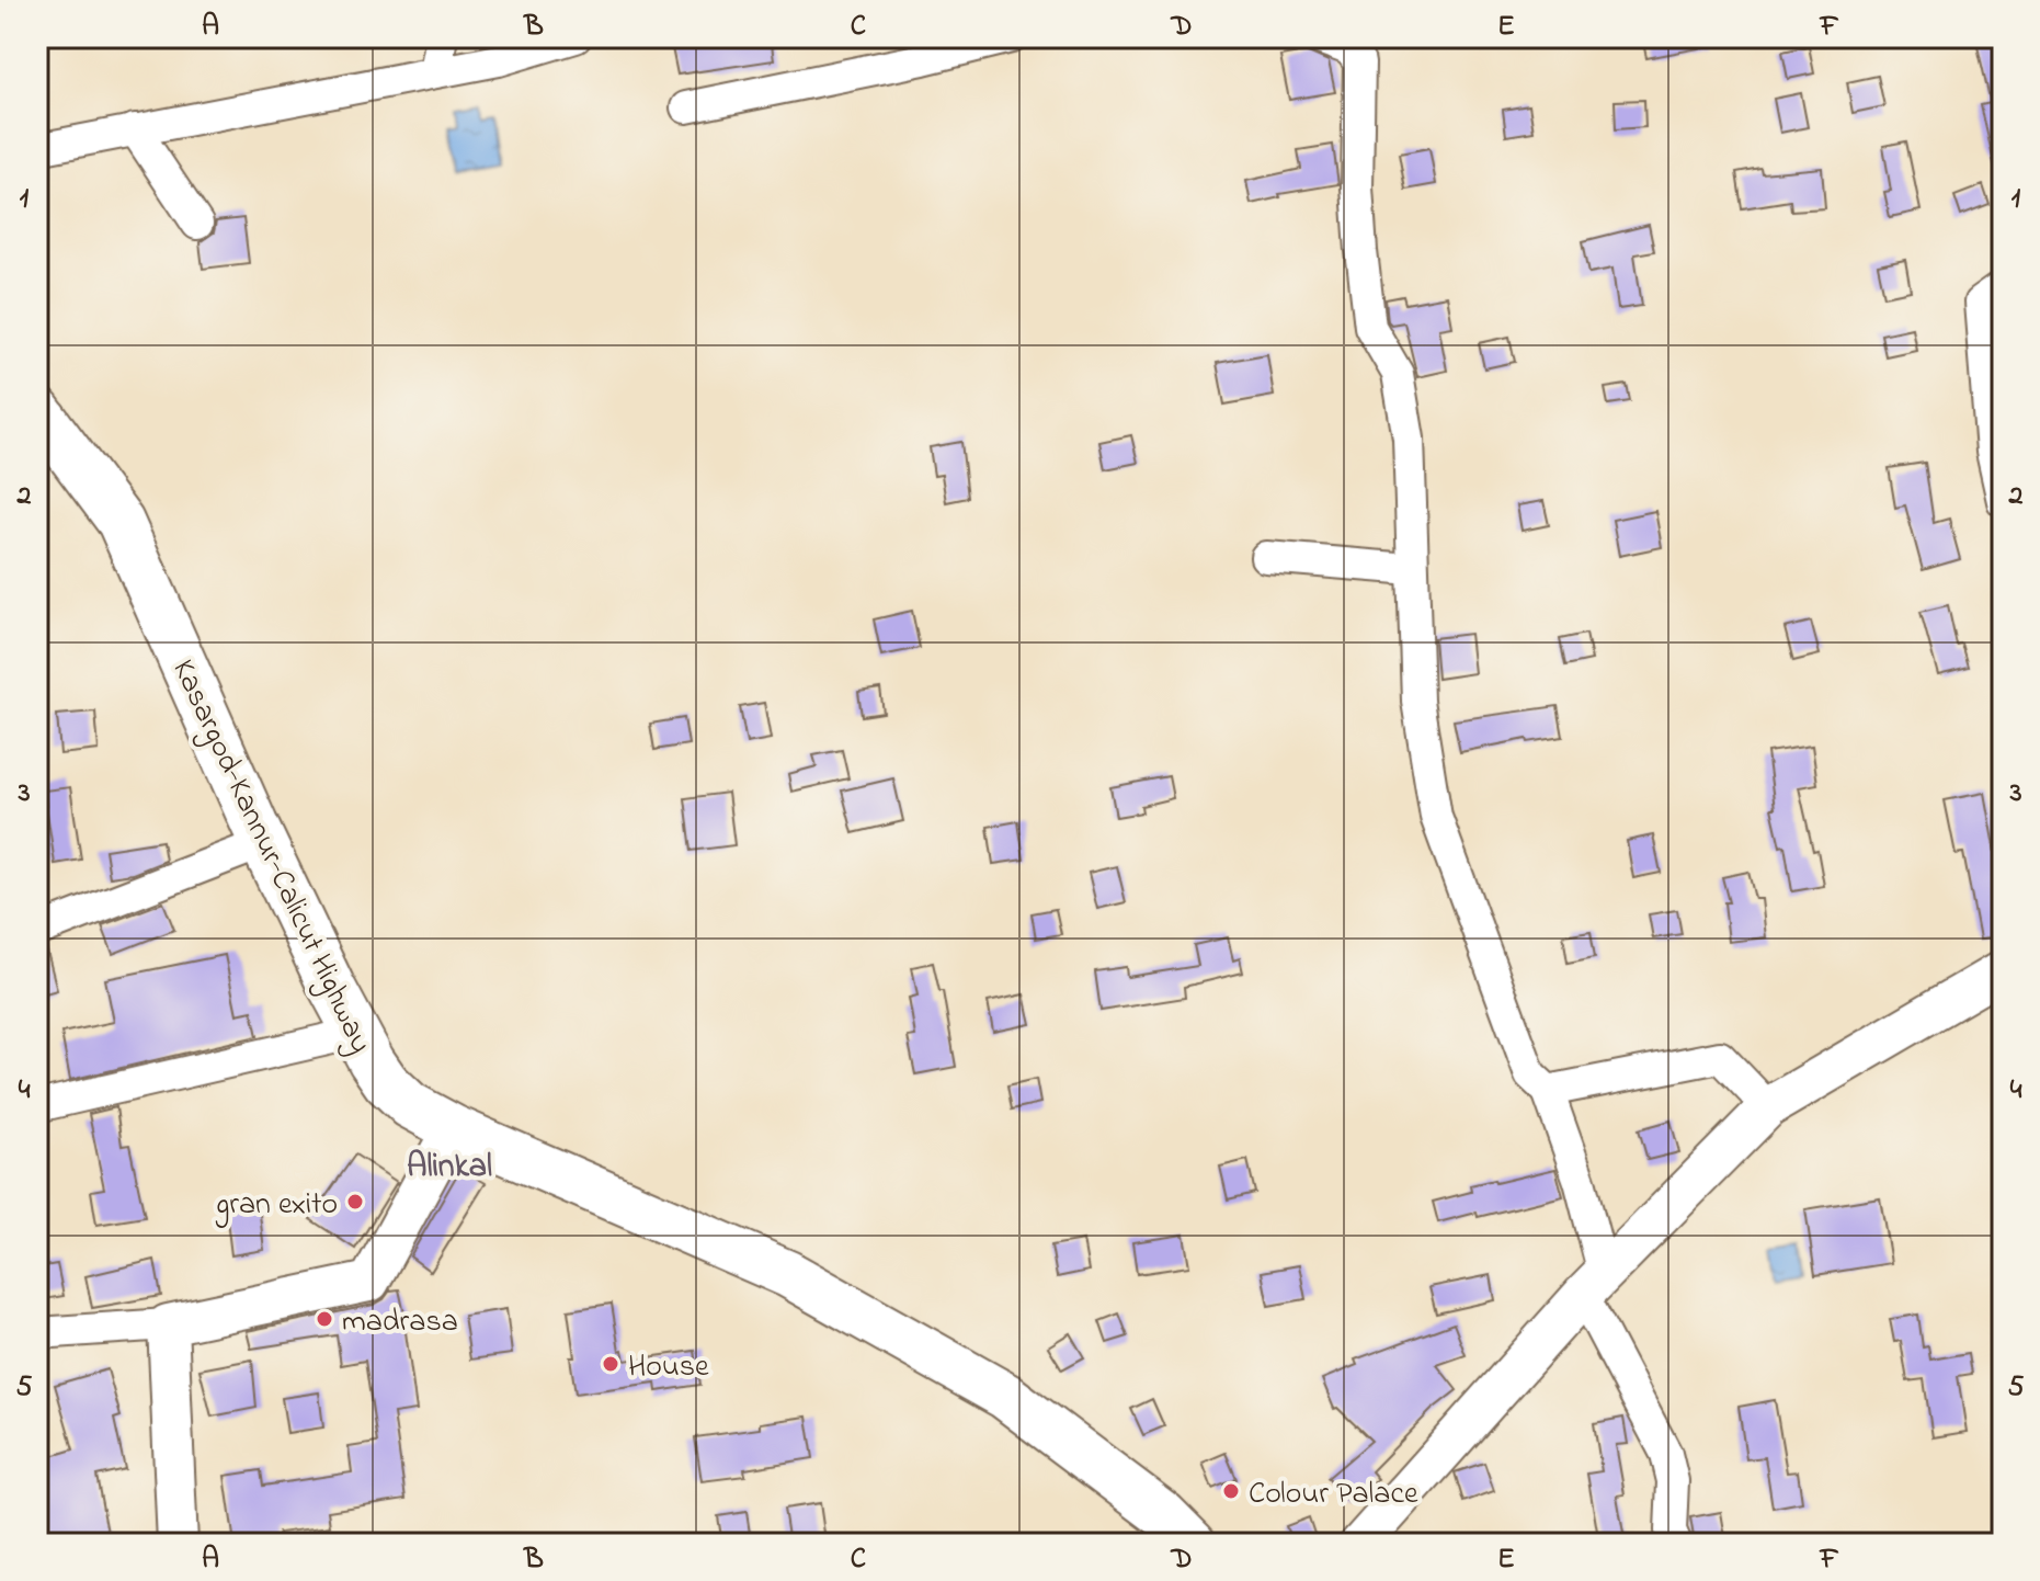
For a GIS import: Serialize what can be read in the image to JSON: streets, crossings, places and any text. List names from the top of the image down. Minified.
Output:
{"streets":{"highway":["Kasargod-Kannur-Calicut Highway"]},"districts":["Alinkal"],"places":["gran exito","madrasa","House","Colour Palace"],"grid":{"columns":["A","B","C","D","E","F"],"rows":["1","2","3","4","5"]}}
